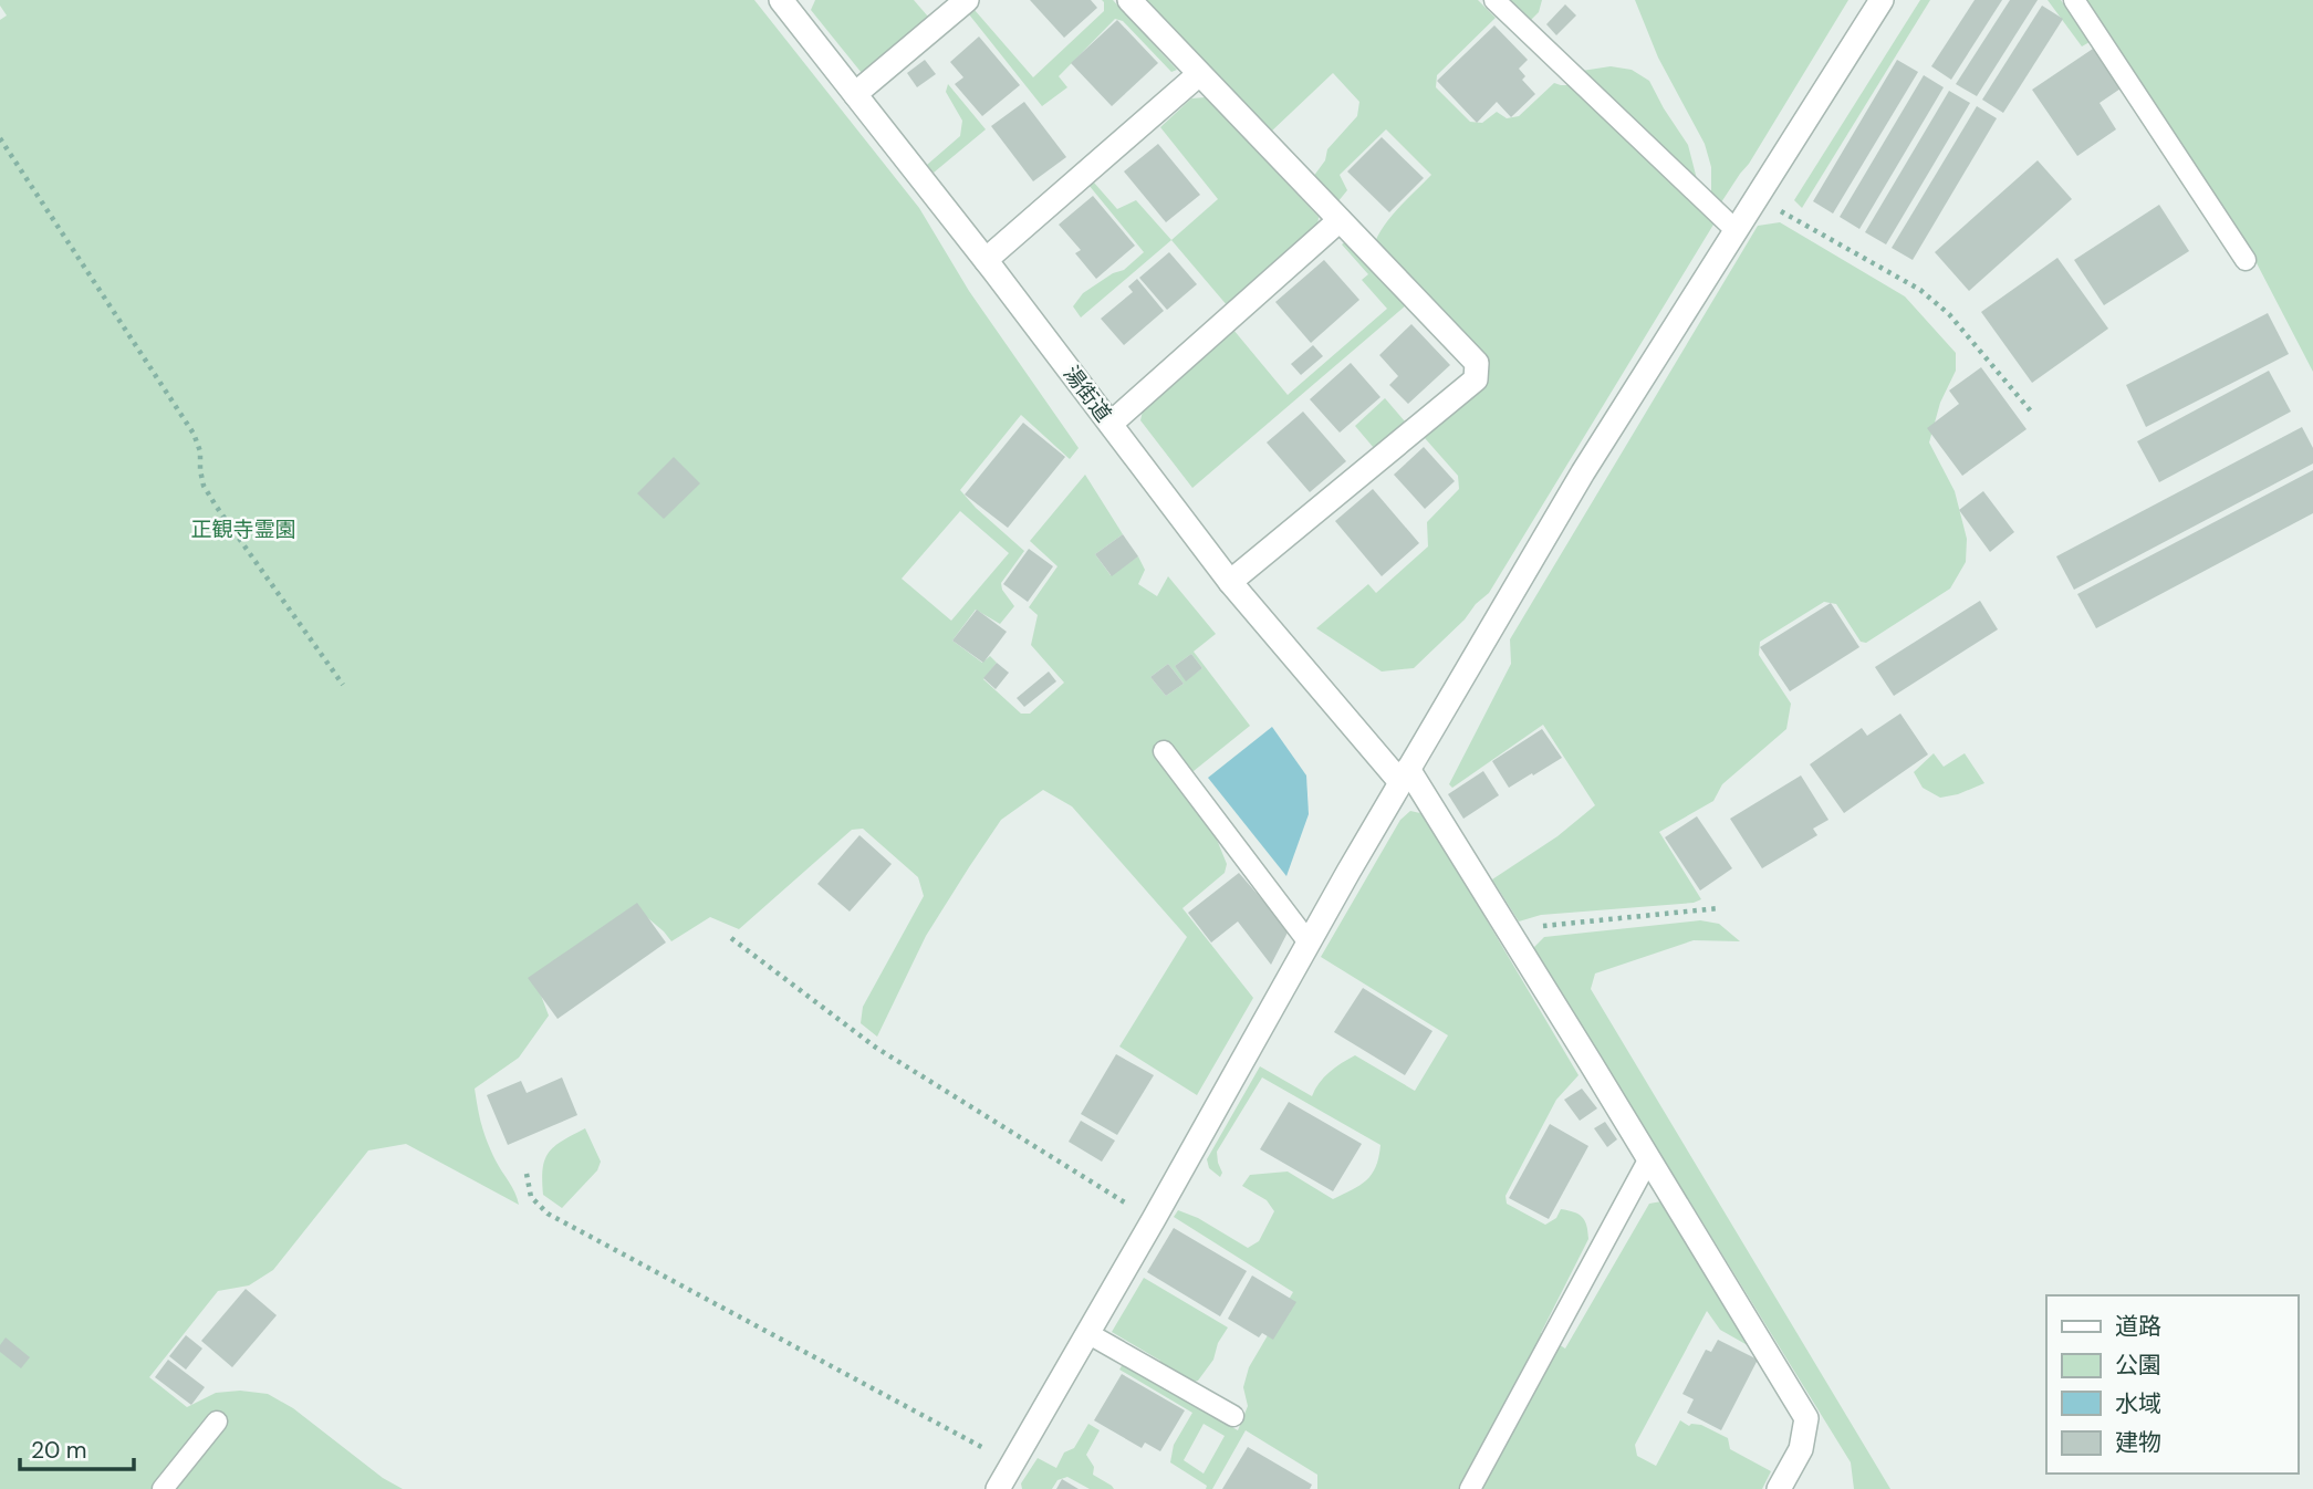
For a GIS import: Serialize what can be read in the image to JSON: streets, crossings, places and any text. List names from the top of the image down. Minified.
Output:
{"streets":{"street":["湯街道"]},"parks":["正観寺霊園"],"legend":["道路","公園","水域","建物"],"scale_bar":"20 m"}
